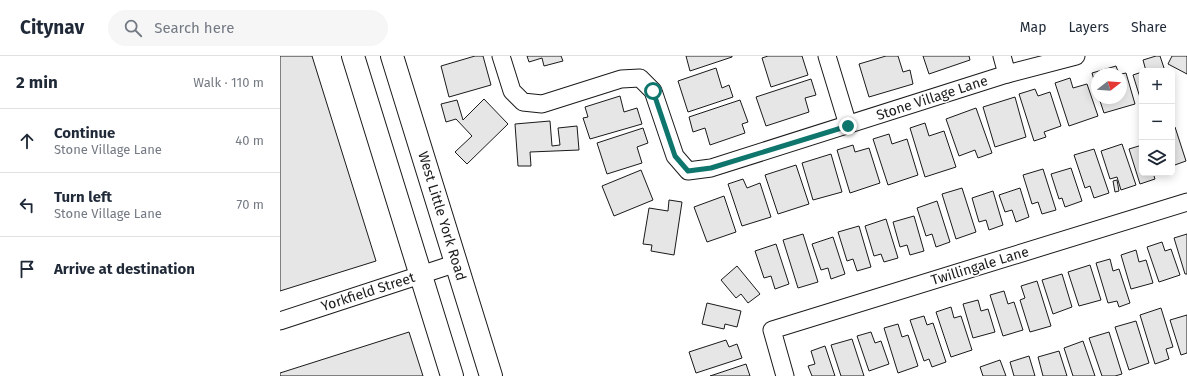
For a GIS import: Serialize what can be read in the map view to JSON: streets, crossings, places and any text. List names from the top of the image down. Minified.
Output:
{"streets":{"main road":["West Little York Road"],"street":["Stone Village Lane","Twillingale Lane","Yorkfield Street"]},"crossings":[["West Little York Road","Yorkfield Street"]],"north":"right","page":{"header":"Citynav","search":"Search here","nav":["Map","Layers","Share"],"heading":["2 min","Walk · 110 m"],"map_buttons":["+","−"],"list":[["Continue","Stone Village Lane","40 m"],["Turn left","Stone Village Lane","70 m"],"Arrive at destination"]}}
